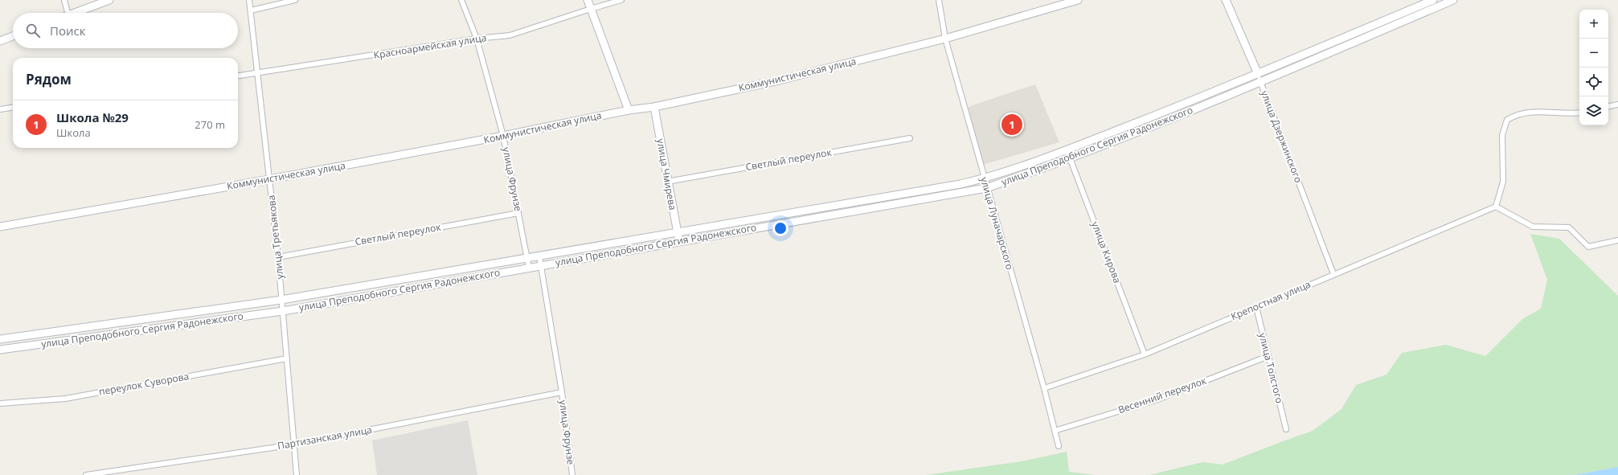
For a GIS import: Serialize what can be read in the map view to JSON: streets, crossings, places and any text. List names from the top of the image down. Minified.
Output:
{"streets":{"street":["Красноармейская улица","Коммунистическая улица","улица Дзержинского","улица Преподобного Сергия Радонежского","Светлый переулок","улица Чмирева","улица Фрунзе","улица Луначарского","улица Третьякова","улица Кирова","Крепостная улица","улица Толстого","переулок Суворова","Весенний переулок","Партизанская улица"]},"crossings":[["Красноармейская улица","улица Фрунзе"],["Красноармейская улица","улица Третьякова"],["Коммунистическая улица","улица Чмирева"],["Коммунистическая улица","улица Фрунзе"],["Коммунистическая улица","улица Луначарского"],["Коммунистическая улица","улица Третьякова"],["улица Дзержинского","улица Преподобного Сергия Радонежского"],["улица Дзержинского","Крепостная улица"],["улица Преподобного Сергия Радонежского","улица Чмирева"],["улица Преподобного Сергия Радонежского","улица Фрунзе"],["улица Преподобного Сергия Радонежского","улица Луначарского"],["улица Преподобного Сергия Радонежского","улица Третьякова"],["улица Преподобного Сергия Радонежского","улица Кирова"],["Светлый переулок","улица Чмирева"],["Светлый переулок","улица Фрунзе"],["Светлый переулок","улица Третьякова"],["улица Фрунзе","Партизанская улица"],["улица Луначарского","Крепостная улица"],["улица Луначарского","Весенний переулок"],["улица Третьякова","переулок Суворова"],["улица Третьякова","Партизанская улица"],["улица Кирова","Крепостная улица"],["Крепостная улица","улица Толстого"],["улица Толстого","Весенний переулок"]],"page":{"map_buttons":["+","−"],"search":"Поиск","heading":"Рядом","list":[{"mark":"1","name":"Школа №29","note":"Школа","value":"270 m"}],"pins":"1"}}
